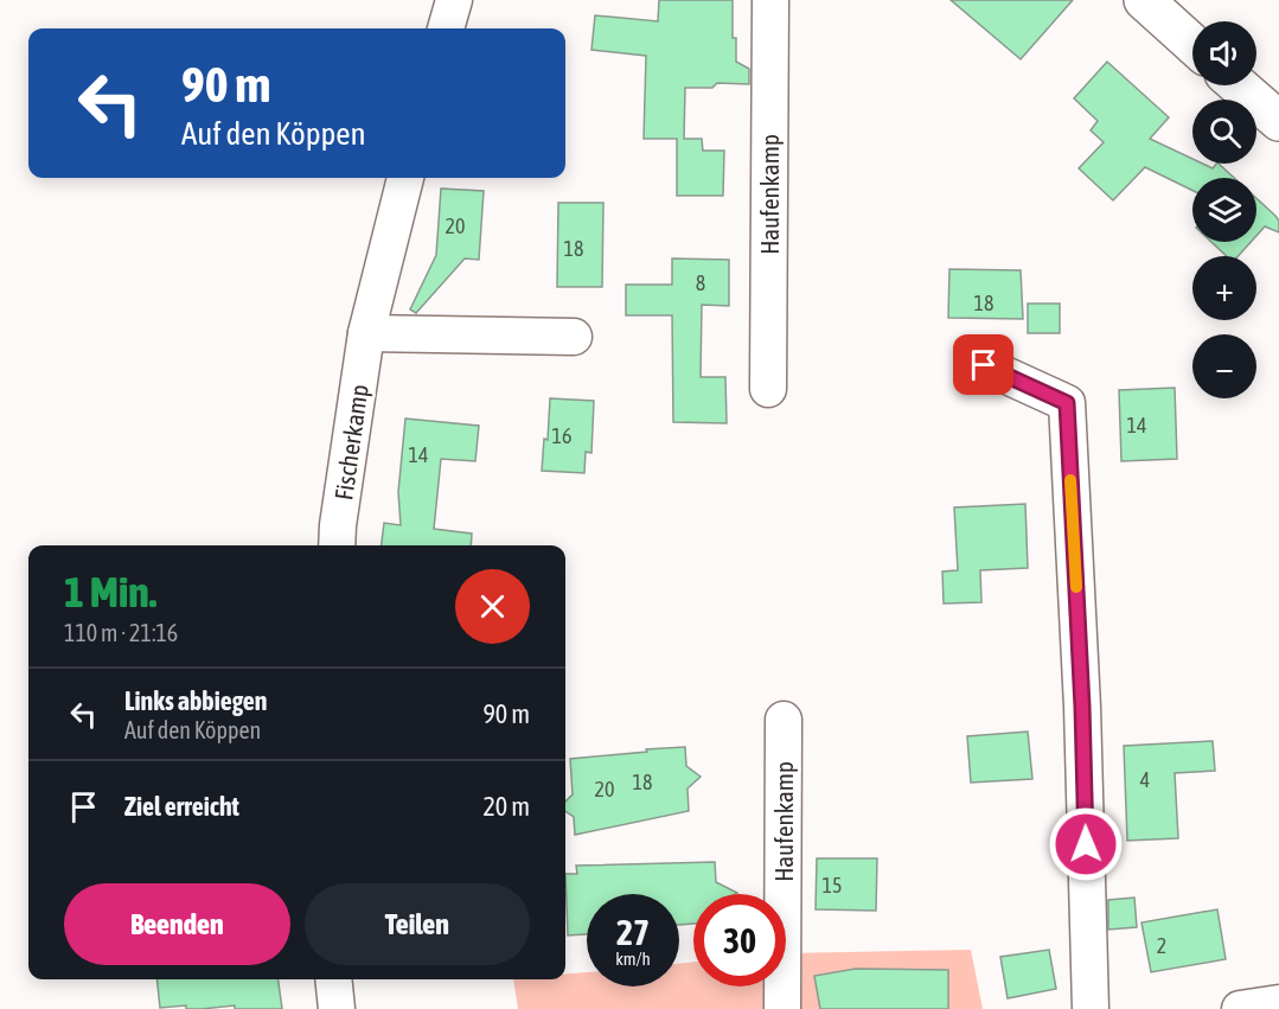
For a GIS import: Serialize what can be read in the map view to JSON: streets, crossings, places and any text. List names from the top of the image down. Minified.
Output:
{"streets":{"street":["Haufenkamp","Fischerkamp"]},"house_numbers":["20","18","8","18","14","16","14","4","18","20","15","2"],"page":{"map_buttons":["+","−"],"turn":["90 m","Auf den Köppen"],"heading":["1 Min.","110 m · 21:16"],"list":[{"name":"Links abbiegen","note":"Auf den Köppen","value":"90 m"},{"name":"Ziel erreicht","value":"20 m"}],"buttons":["Beenden","Teilen"],"speed":"27 km/h","limit":"30"}}
